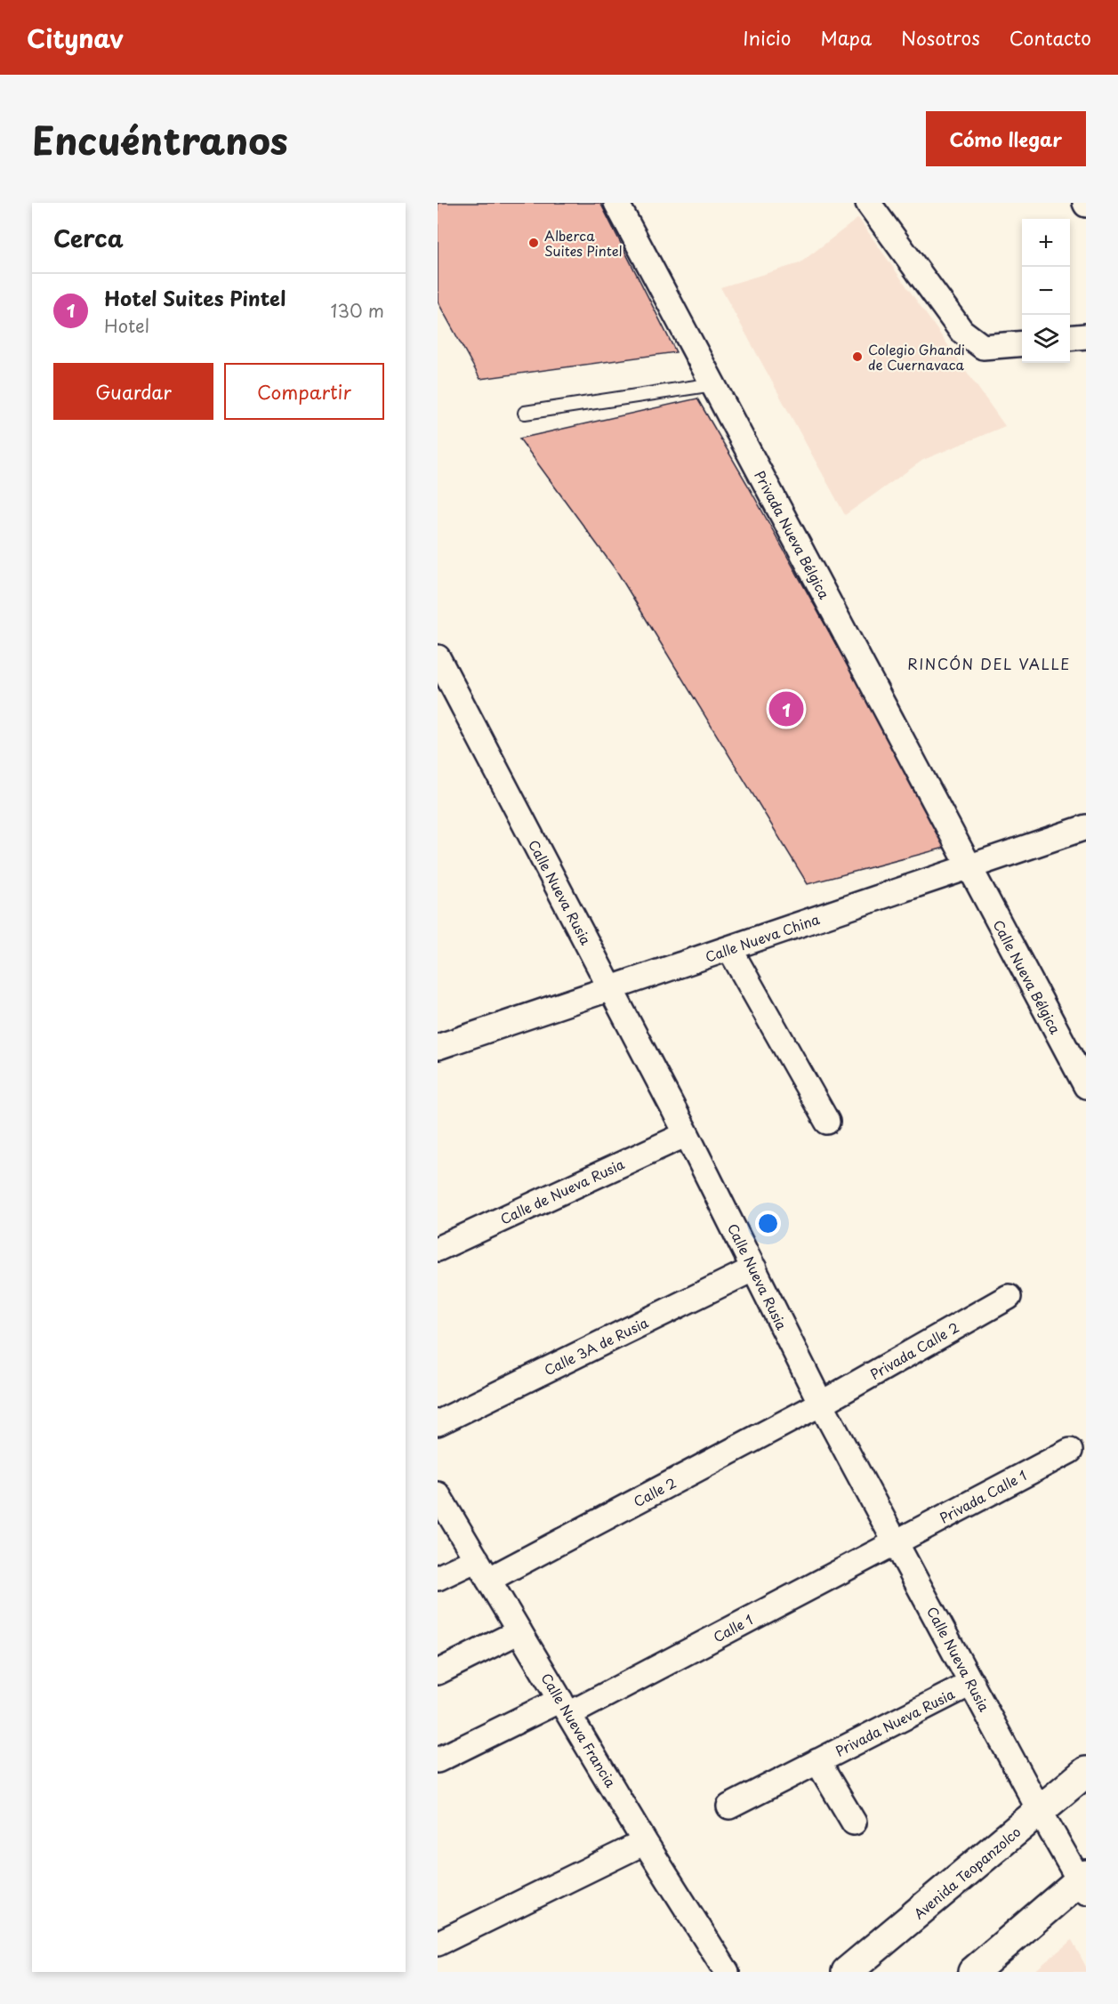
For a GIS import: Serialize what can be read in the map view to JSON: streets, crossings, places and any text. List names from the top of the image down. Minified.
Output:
{"streets":{"main road":["Avenida Teopanzolco"],"street":["Privada Nueva Bélgica","Calle Nueva Rusia","Calle Nueva China","Calle Nueva Bélgica","Calle de Nueva Rusia","Calle 3A de Rusia","Privada Calle 2","Calle 2","Privada Calle 1","Calle 1","Privada Nueva Rusia","Calle Nueva Francia"]},"crossings":[["Privada Nueva Bélgica","Calle Nueva China"],["Privada Nueva Bélgica","Calle Nueva Bélgica"],["Calle Nueva Rusia","Calle Nueva China"],["Calle Nueva Rusia","Calle de Nueva Rusia"],["Calle Nueva Rusia","Calle 3A de Rusia"],["Calle Nueva Rusia","Privada Calle 2"],["Calle Nueva Rusia","Calle 2"],["Calle Nueva Rusia","Privada Calle 1"],["Calle Nueva Rusia","Calle 1"],["Calle Nueva Rusia","Privada Nueva Rusia"],["Calle Nueva Rusia","Avenida Teopanzolco"],["Calle Nueva China","Calle Nueva Bélgica"],["Privada Calle 2","Calle 2"],["Calle 2","Calle Nueva Francia"],["Privada Calle 1","Calle 1"],["Calle 1","Calle Nueva Francia"]],"districts":["RINCÓN DEL VALLE"],"places":["Alberca Suites Pintel","Colegio Ghandi de Cuernavaca"],"page":{"header":"Citynav","nav":["Inicio","Mapa","Nosotros","Contacto"],"title":"Encuéntranos","buttons":["Cómo llegar",["Guardar","Compartir"]],"heading":"Cerca","map_buttons":["+","−"],"list":[{"mark":"1","name":"Hotel Suites Pintel","note":"Hotel","value":"130 m"}],"pins":"1"}}
